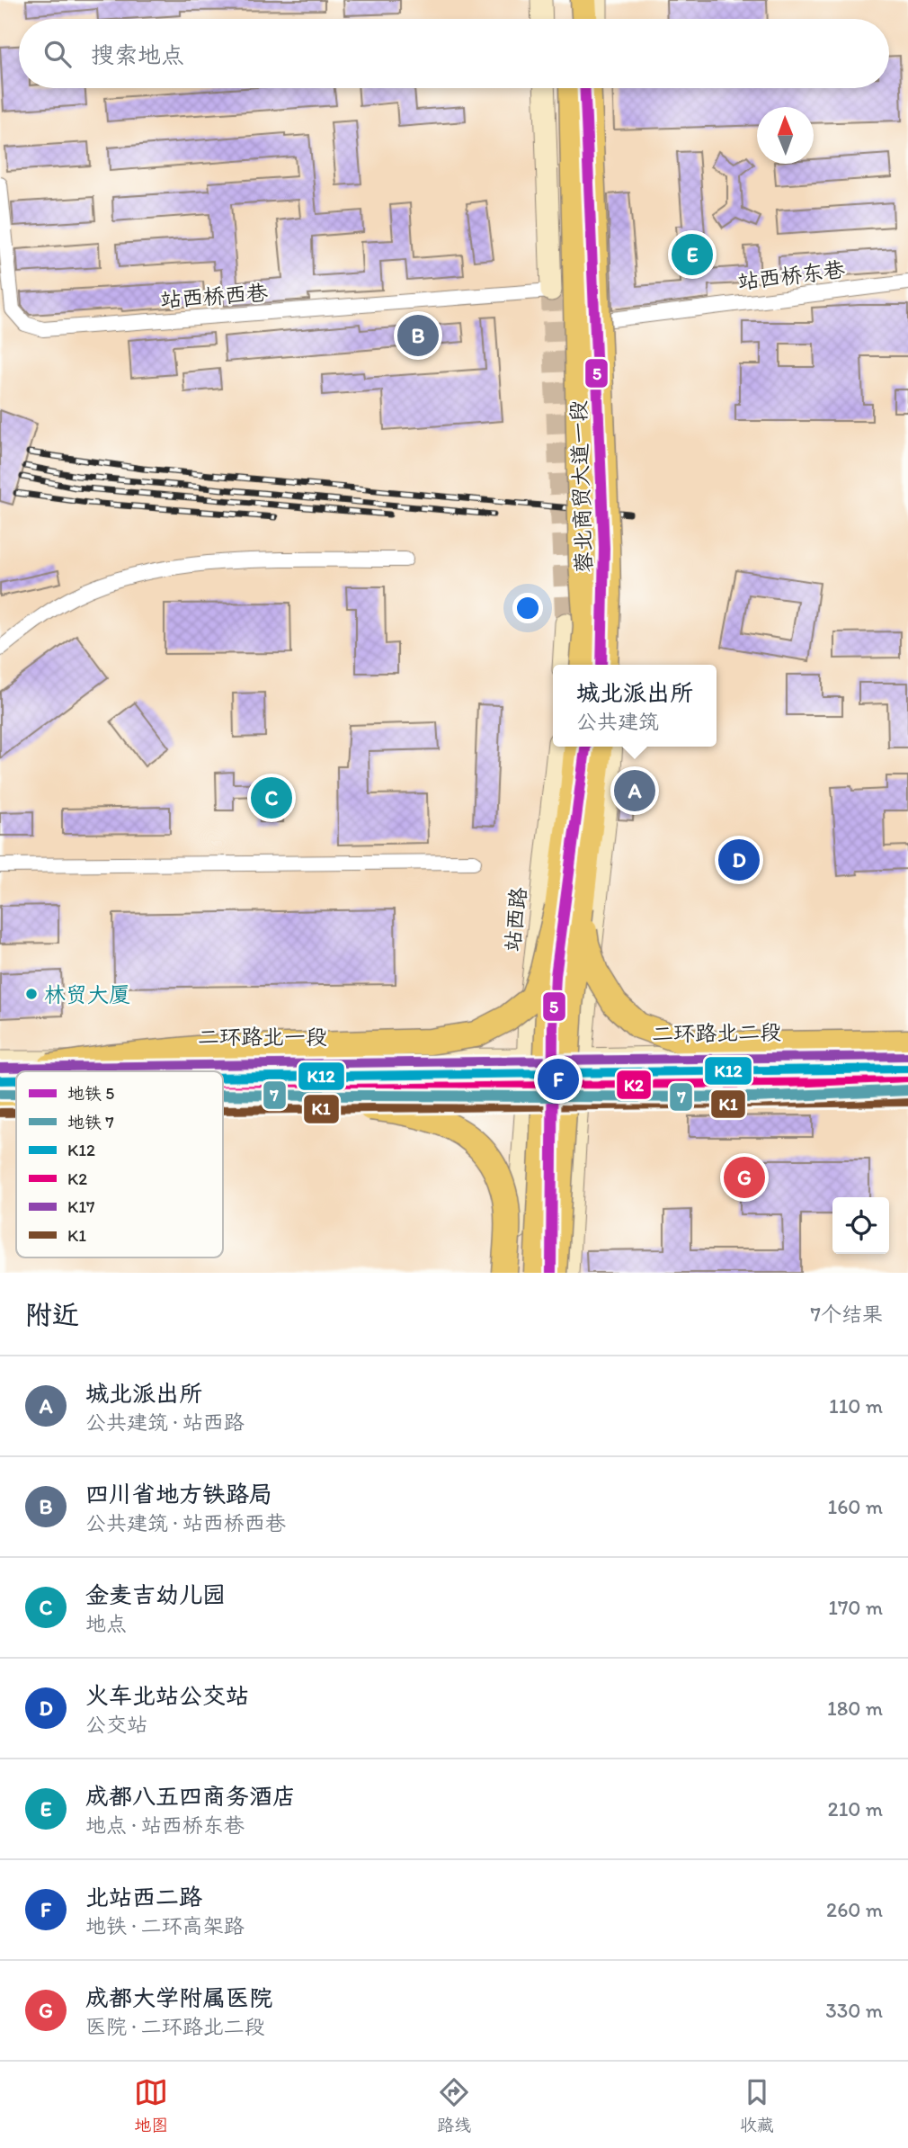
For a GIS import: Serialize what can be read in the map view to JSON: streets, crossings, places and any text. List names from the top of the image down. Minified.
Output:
{"streets":{"highway":["蓉北商贸大道一段"],"main road":["站西路","二环路北二段","二环路北一段"],"street":["站西桥东巷","站西桥西巷"]},"crossings":[["站西路","二环路北二段"],["站西路","二环路北一段"],["二环路北二段","二环路北一段"]],"places":["林贸大厦"],"lines":["metro line 5","transit line K17","transit line K12","transit line K2","metro line 7","transit line K1"],"legend":["地铁 5","地铁 7","K12","K2","K17","K1"],"north":"top","page":{"search":"搜索地点","pins":["E","B","A","C","D","F","G"],"popup":["城北派出所","公共建筑"],"heading":["附近","7个结果"],"list":[{"mark":"A","name":"城北派出所","note":"公共建筑 · 站西路","value":"110 m"},{"mark":"B","name":"四川省地方铁路局","note":"公共建筑 · 站西桥西巷","value":"160 m"},{"mark":"C","name":"金麦吉幼儿园","note":"地点","value":"170 m"},{"mark":"D","name":"火车北站公交站","note":"公交站","value":"180 m"},{"mark":"E","name":"成都八五四商务酒店","note":"地点 · 站西桥东巷","value":"210 m"},{"mark":"F","name":"北站西二路","note":"地铁 · 二环高架路","value":"260 m"},{"mark":"G","name":"成都大学附属医院","note":"医院 · 二环路北二段","value":"330 m"}],"nav":["地图","路线","收藏"]}}
